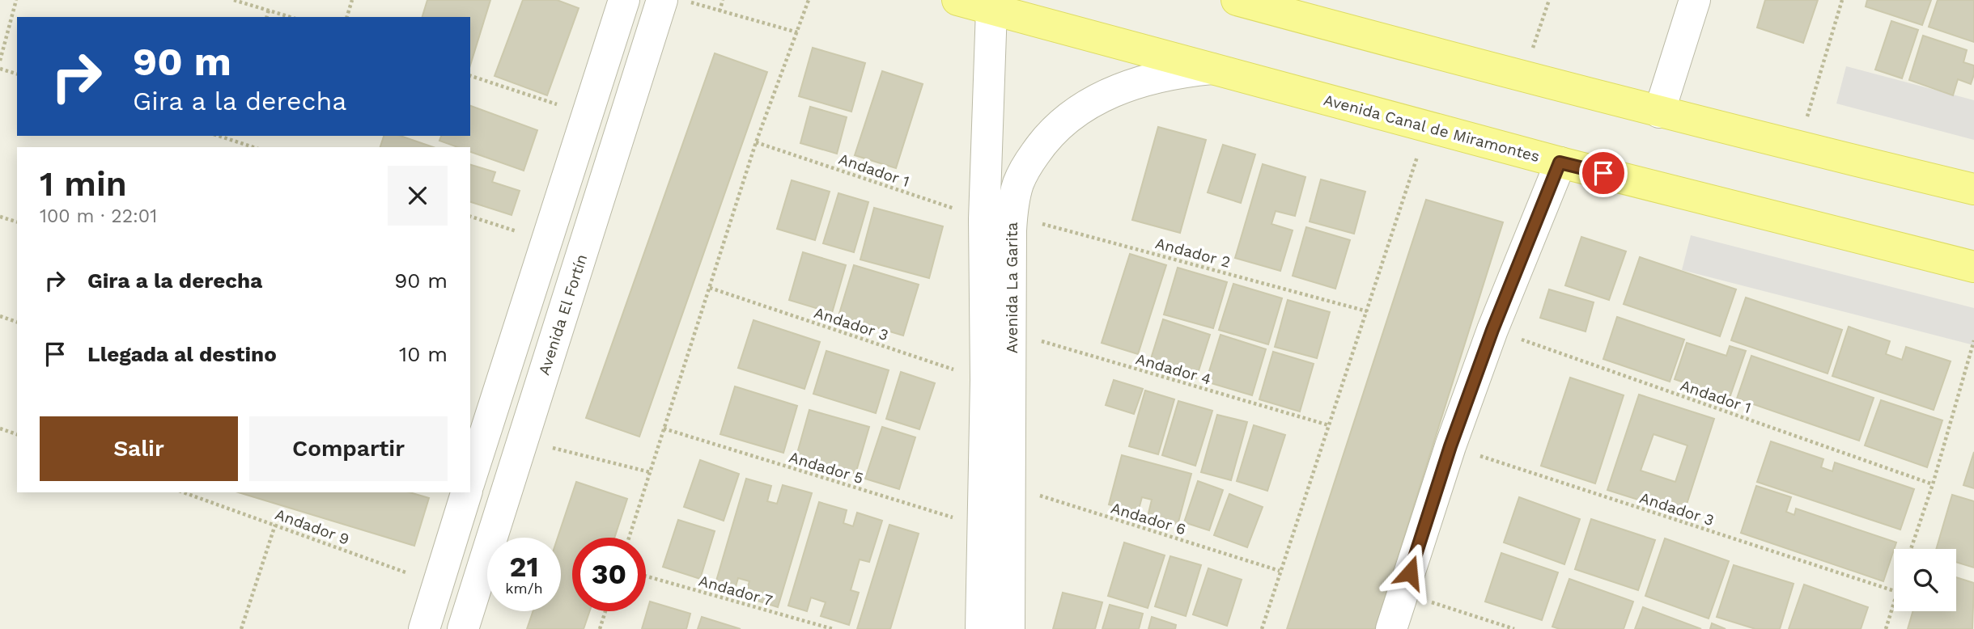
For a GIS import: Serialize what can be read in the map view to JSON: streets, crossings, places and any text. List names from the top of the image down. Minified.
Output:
{"streets":{"main road":["Avenida Canal de Miramontes"],"street":["Avenida La Garita","Avenida El Fortín"],"path":["Andador 1","Andador 2","Andador 3","Andador 4","Andador 5","Andador 6","Andador 9","Andador 7"]},"crossings":[["Avenida Canal de Miramontes","Avenida La Garita"],["Andador 1","Andador 2"],["Andador 1","Avenida La Garita"],["Andador 2","Avenida La Garita"],["Avenida La Garita","Andador 3"],["Avenida La Garita","Andador 4"],["Avenida La Garita","Andador 5"],["Avenida La Garita","Andador 6"]],"page":{"turn":["90 m","Gira a la derecha"],"heading":["1 min","100 m · 22:01"],"list":[{"name":"Gira a la derecha","value":"90 m"},{"name":"Llegada al destino","value":"10 m"}],"buttons":["Salir","Compartir"],"speed":"21 km/h","limit":"30"}}
